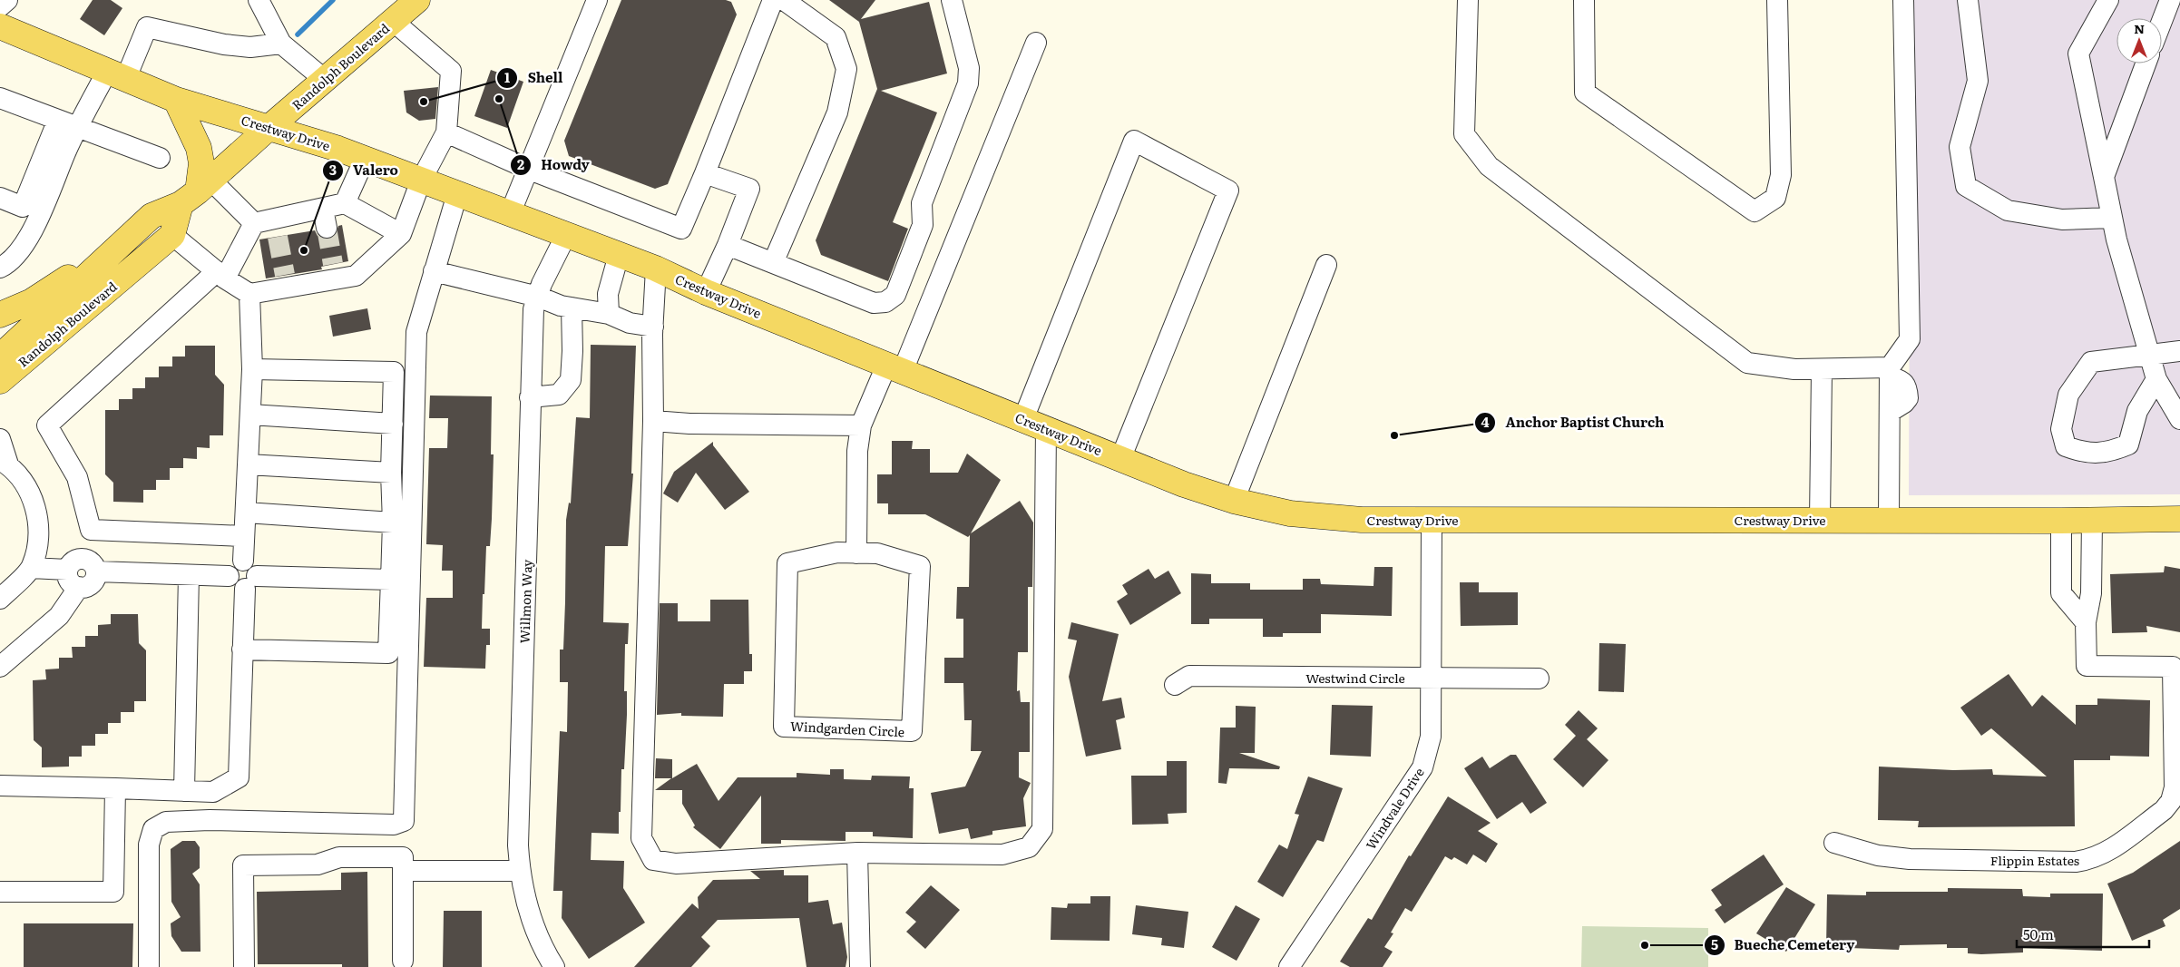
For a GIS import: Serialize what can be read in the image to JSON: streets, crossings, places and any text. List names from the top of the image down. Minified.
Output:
{"streets":{"main road":["Randolph Boulevard","Crestway Drive"],"street":["Willmon Way","Westwind Circle","Windgarden Circle","Windvale Drive","Flippin Estates"]},"crossings":[["Randolph Boulevard","Crestway Drive"],["Crestway Drive","Willmon Way"],["Crestway Drive","Windvale Drive"],["Crestway Drive","Flippin Estates"],["Westwind Circle","Windvale Drive"]],"places":["Howdy","Shell","Valero","Anchor Baptist Church","Bueche Cemetery"],"scale_bar":"50 m","north":"top"}
